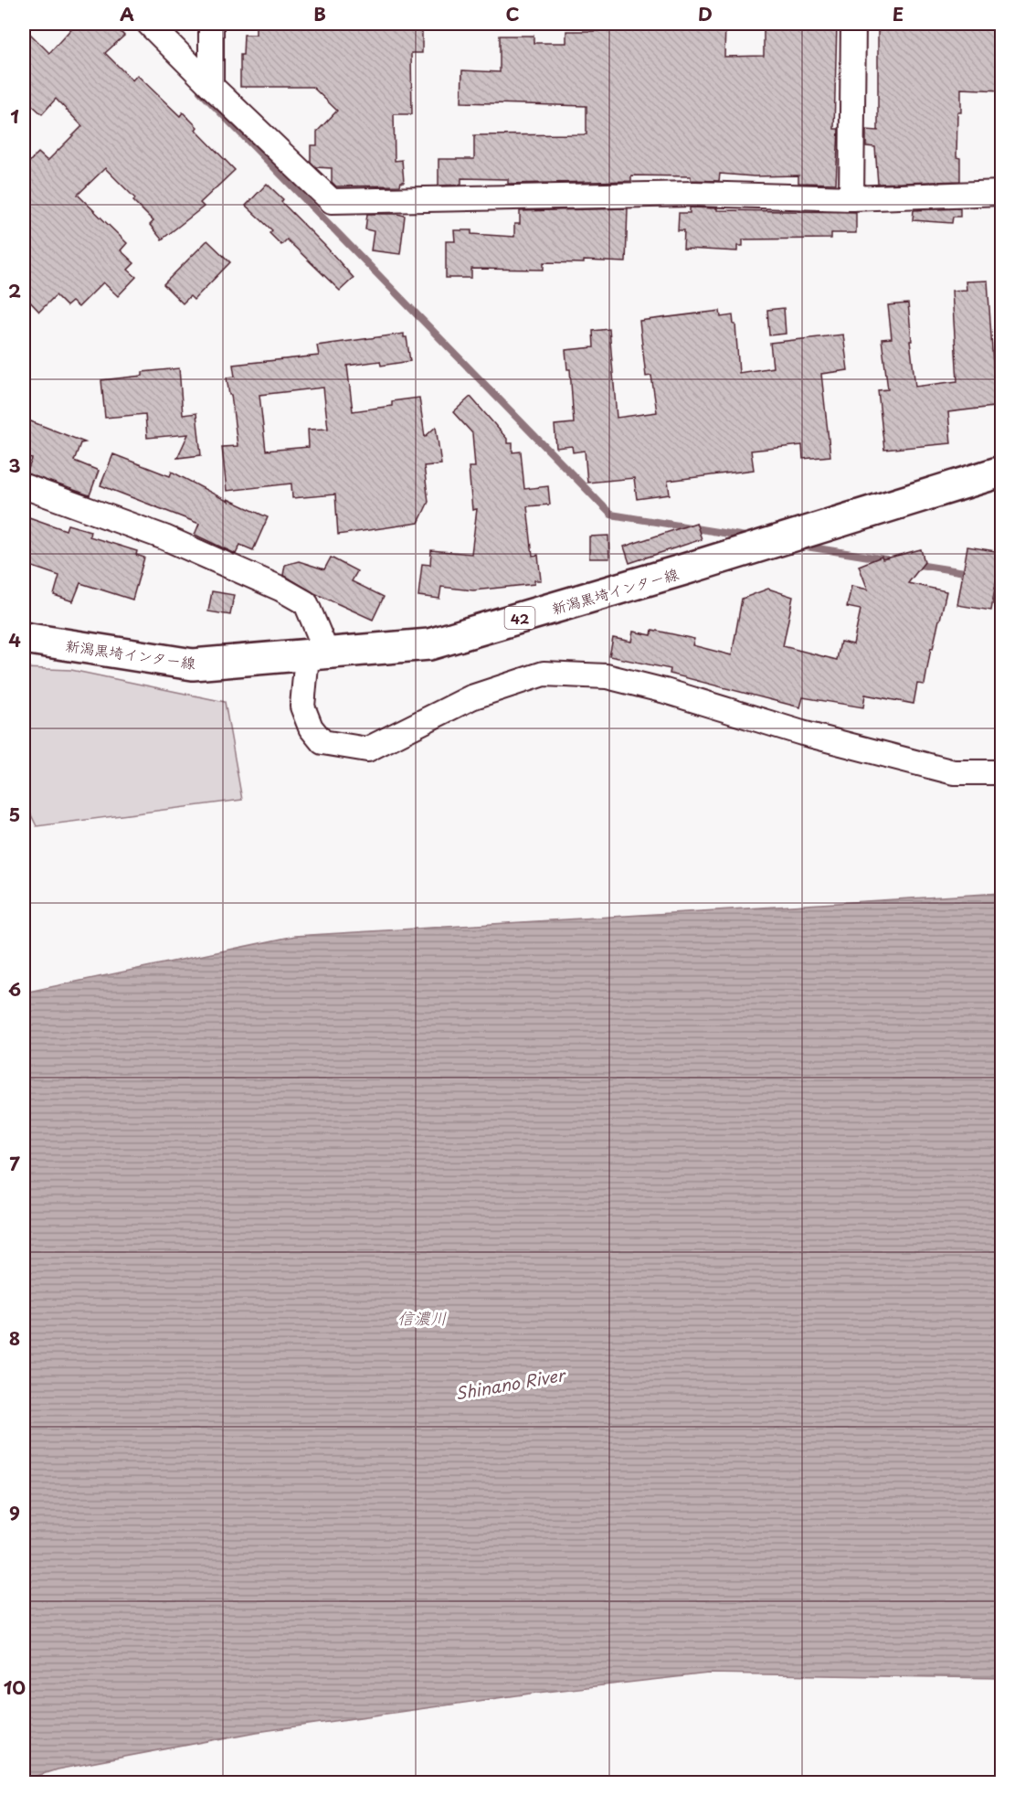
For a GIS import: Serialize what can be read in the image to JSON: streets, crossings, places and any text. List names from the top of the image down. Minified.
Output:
{"streets":{"main road":["新潟黒埼インター線","42"]},"water":["信濃川","Shinano River"],"grid":{"columns":["A","B","C","D","E"],"rows":["1","2","3","4","5","6","7","8","9","10"]}}
